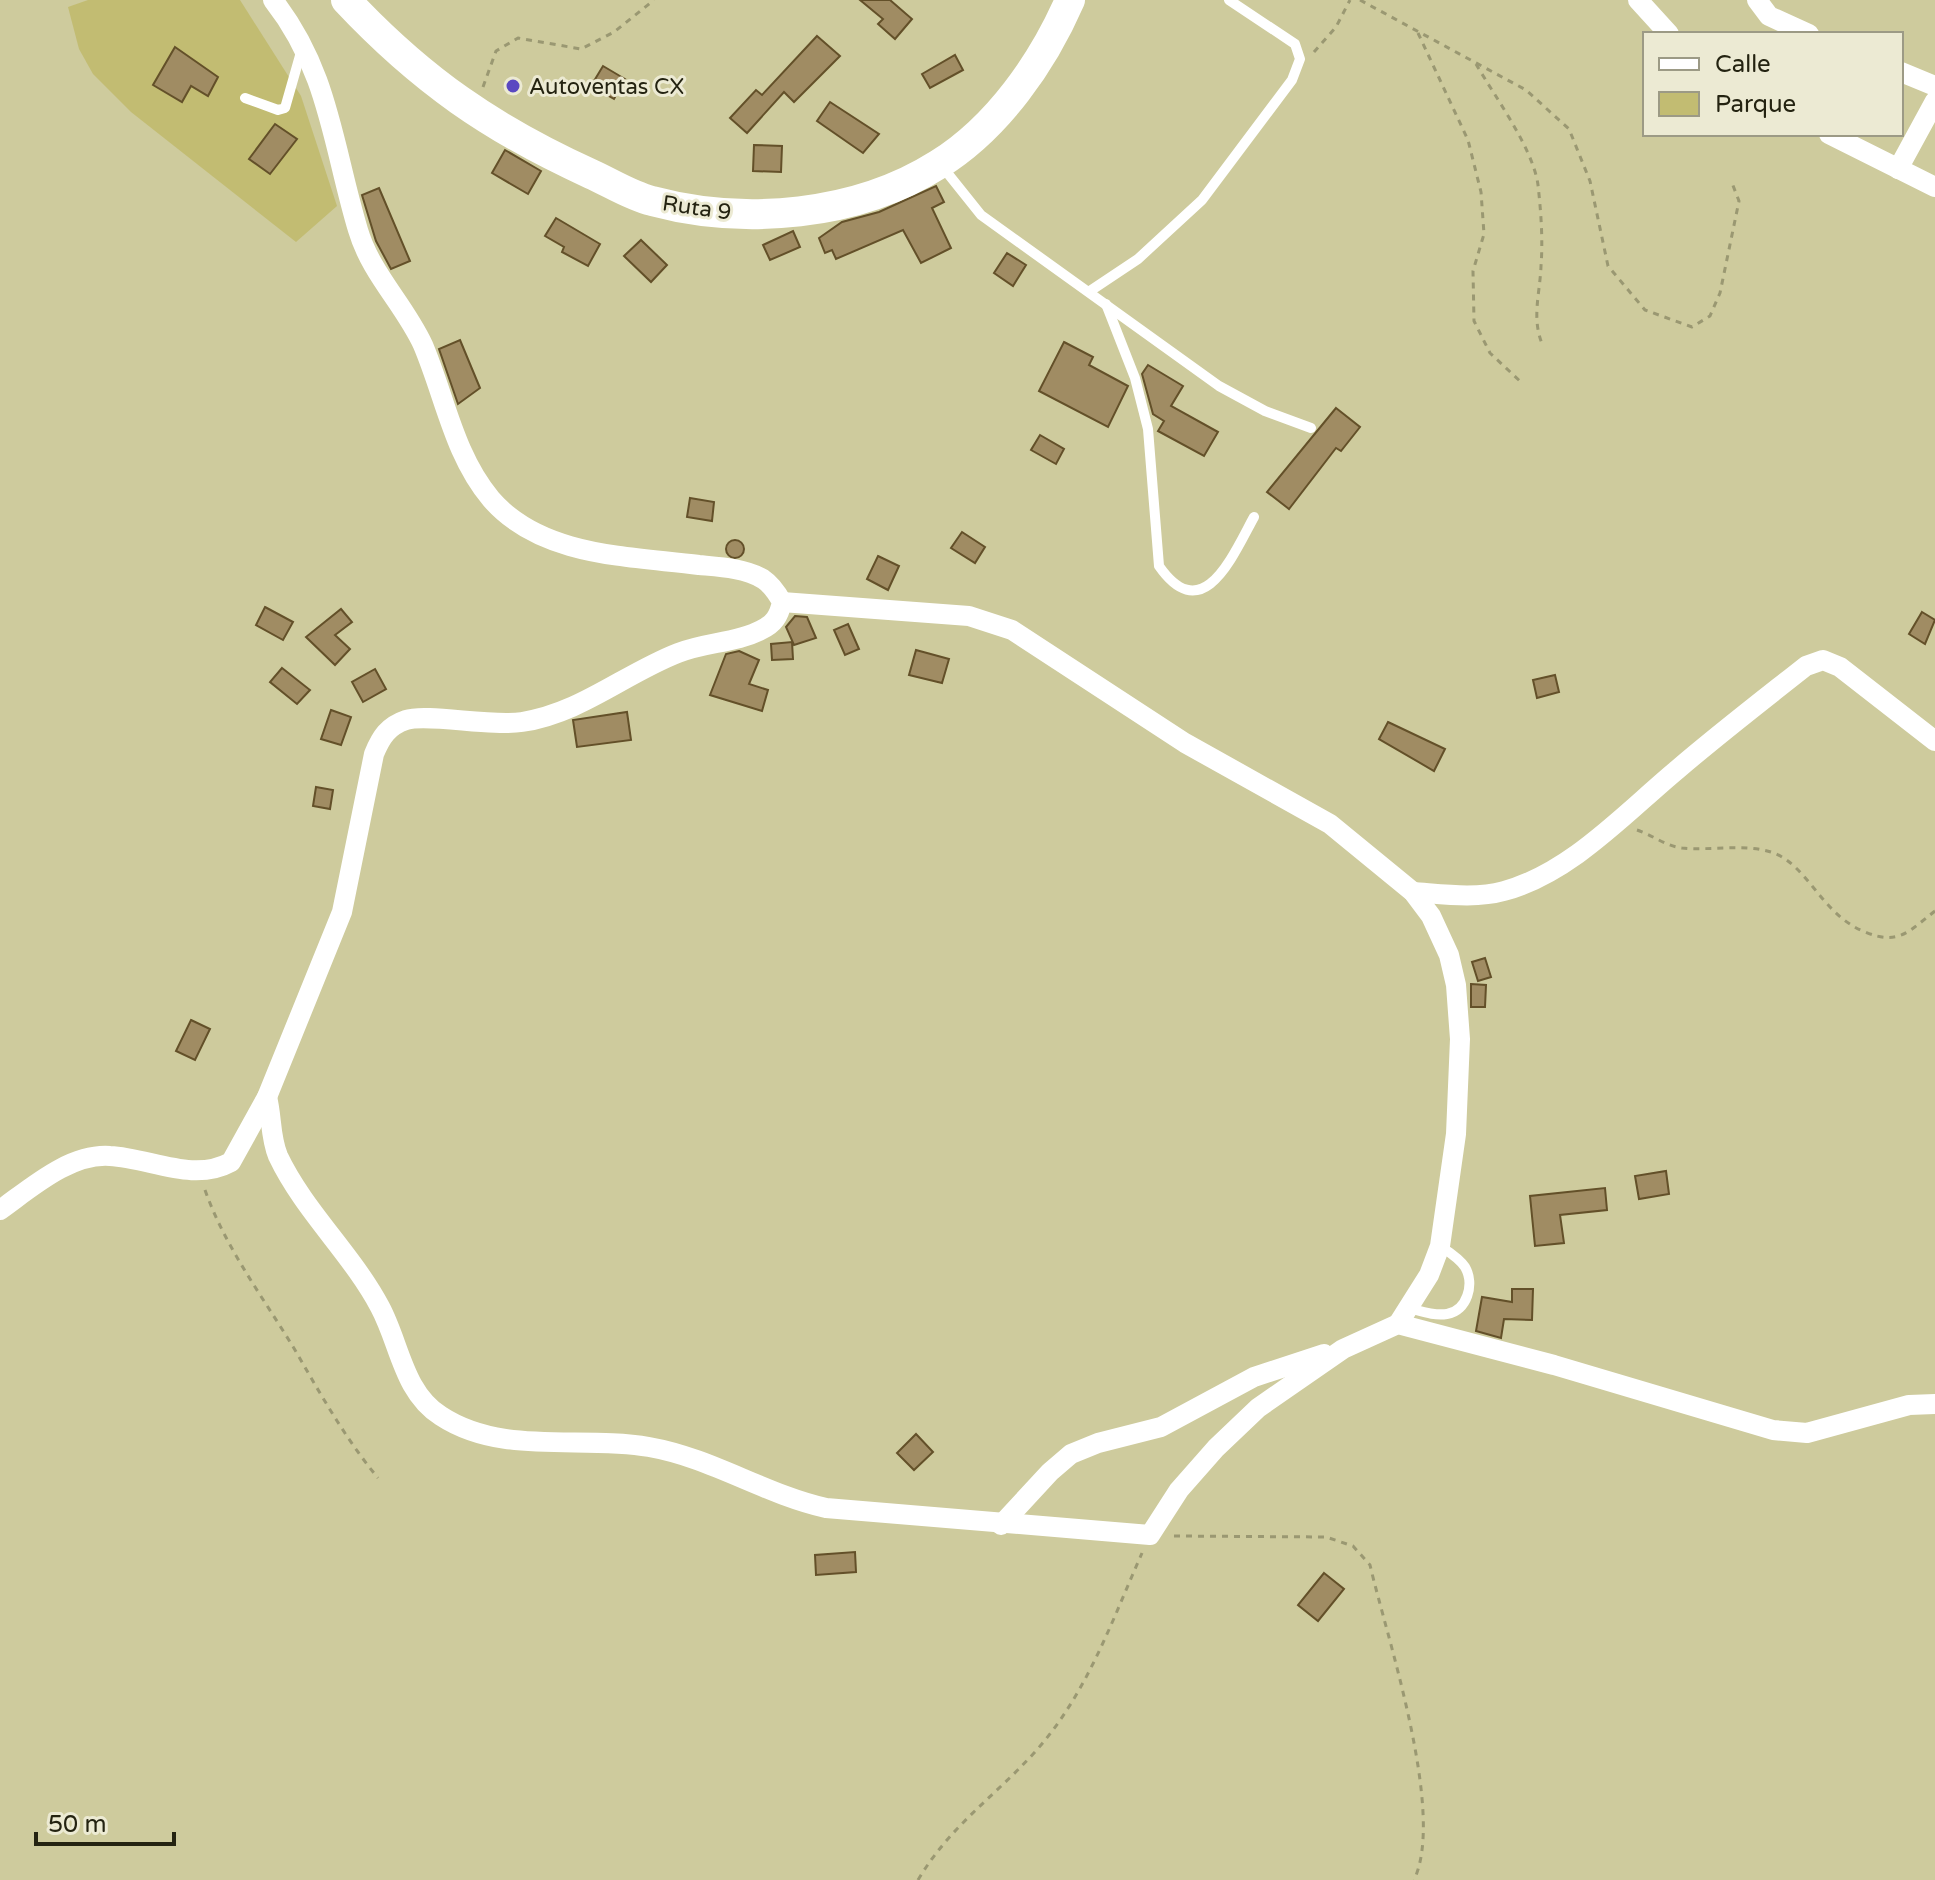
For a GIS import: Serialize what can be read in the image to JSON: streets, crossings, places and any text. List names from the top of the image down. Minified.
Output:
{"streets":{"main road":["Ruta 9"]},"places":["Autoventas CX"],"legend":["Calle","Parque"],"scale_bar":"50 m"}
